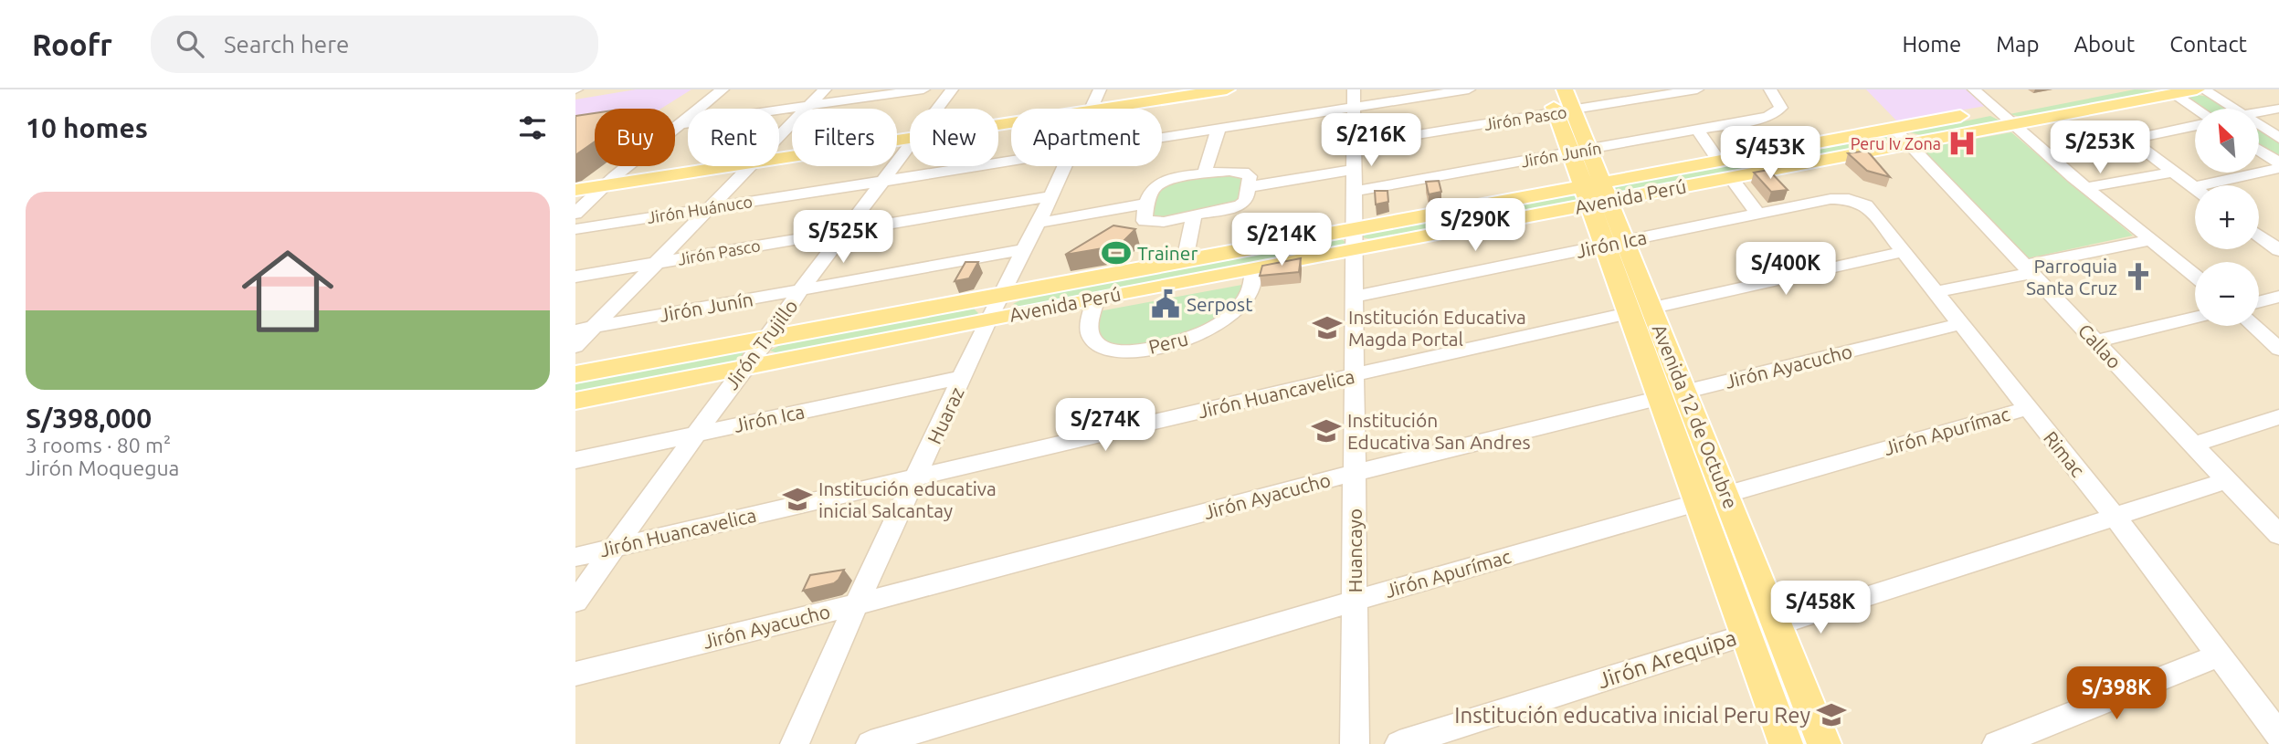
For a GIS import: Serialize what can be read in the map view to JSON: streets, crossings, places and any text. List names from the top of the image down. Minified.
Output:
{"streets":{"main road":["Avenida Perú","Avenida 12 de Octubre"],"street":["Jirón Pasco","Jirón Junín","Jirón Huánuco","Jirón Ica","Peru","Jirón Trujillo","Callao","Jirón Ayacucho","Jirón Huancavelica","Huaraz","Jirón Apurímac","Rimac","Huancayo","Jirón Arequipa"]},"crossings":[["Jirón Pasco","Jirón Trujillo"],["Jirón Pasco","Huaraz"],["Jirón Pasco","Avenida 12 de Octubre"],["Jirón Pasco","Huancayo"],["Jirón Junín","Jirón Trujillo"],["Jirón Junín","Huaraz"],["Jirón Junín","Avenida 12 de Octubre"],["Jirón Junín","Huancayo"],["Avenida Perú","Peru"],["Avenida Perú","Jirón Trujillo"],["Avenida Perú","Callao"],["Avenida Perú","Huaraz"],["Avenida Perú","Avenida 12 de Octubre"],["Avenida Perú","Huancayo"],["Jirón Huánuco","Jirón Trujillo"],["Jirón Huánuco","Huancayo"],["Jirón Ica","Jirón Trujillo"],["Jirón Ica","Huaraz"],["Jirón Ica","Avenida 12 de Octubre"],["Jirón Ica","Rimac"],["Jirón Ica","Huancayo"],["Jirón Trujillo","Jirón Huancavelica"],["Callao","Jirón Arequipa"],["Jirón Ayacucho","Huaraz"],["Jirón Ayacucho","Avenida 12 de Octubre"],["Jirón Ayacucho","Rimac"],["Jirón Ayacucho","Huancayo"],["Jirón Huancavelica","Huaraz"],["Jirón Huancavelica","Avenida 12 de Octubre"],["Jirón Huancavelica","Rimac"],["Jirón Huancavelica","Huancayo"],["Avenida 12 de Octubre","Jirón Apurímac"],["Avenida 12 de Octubre","Jirón Arequipa"],["Jirón Apurímac","Rimac"],["Jirón Apurímac","Huancayo"],["Rimac","Jirón Arequipa"]],"places":{"hospital":["Peru Iv Zona"],"sports":["Trainer"],"church":["Parroquia Santa Cruz"],"public building":["Serpost"],"school or university":["Institución Educativa Magda Portal","Institución Educativa San Andres","Institución educativa inicial Salcantay","Institución educativa inicial Peru Rey"]},"north":"top left","page":{"header":"Roofr","search":"Search here","nav":["Home","Map","About","Contact"],"heading":"10 homes","map_buttons":["+","−"],"chip":["Buy","Rent","Filters","New","Apartment"],"price":["S/216K","S/253K","S/453K","S/290K","S/525K","S/214K","S/400K","S/274K","S/458K","S/398K"],"list":[{"name":"S/398,000","note":"3 rooms · 80 m² · Jirón Moquegua"}]}}
